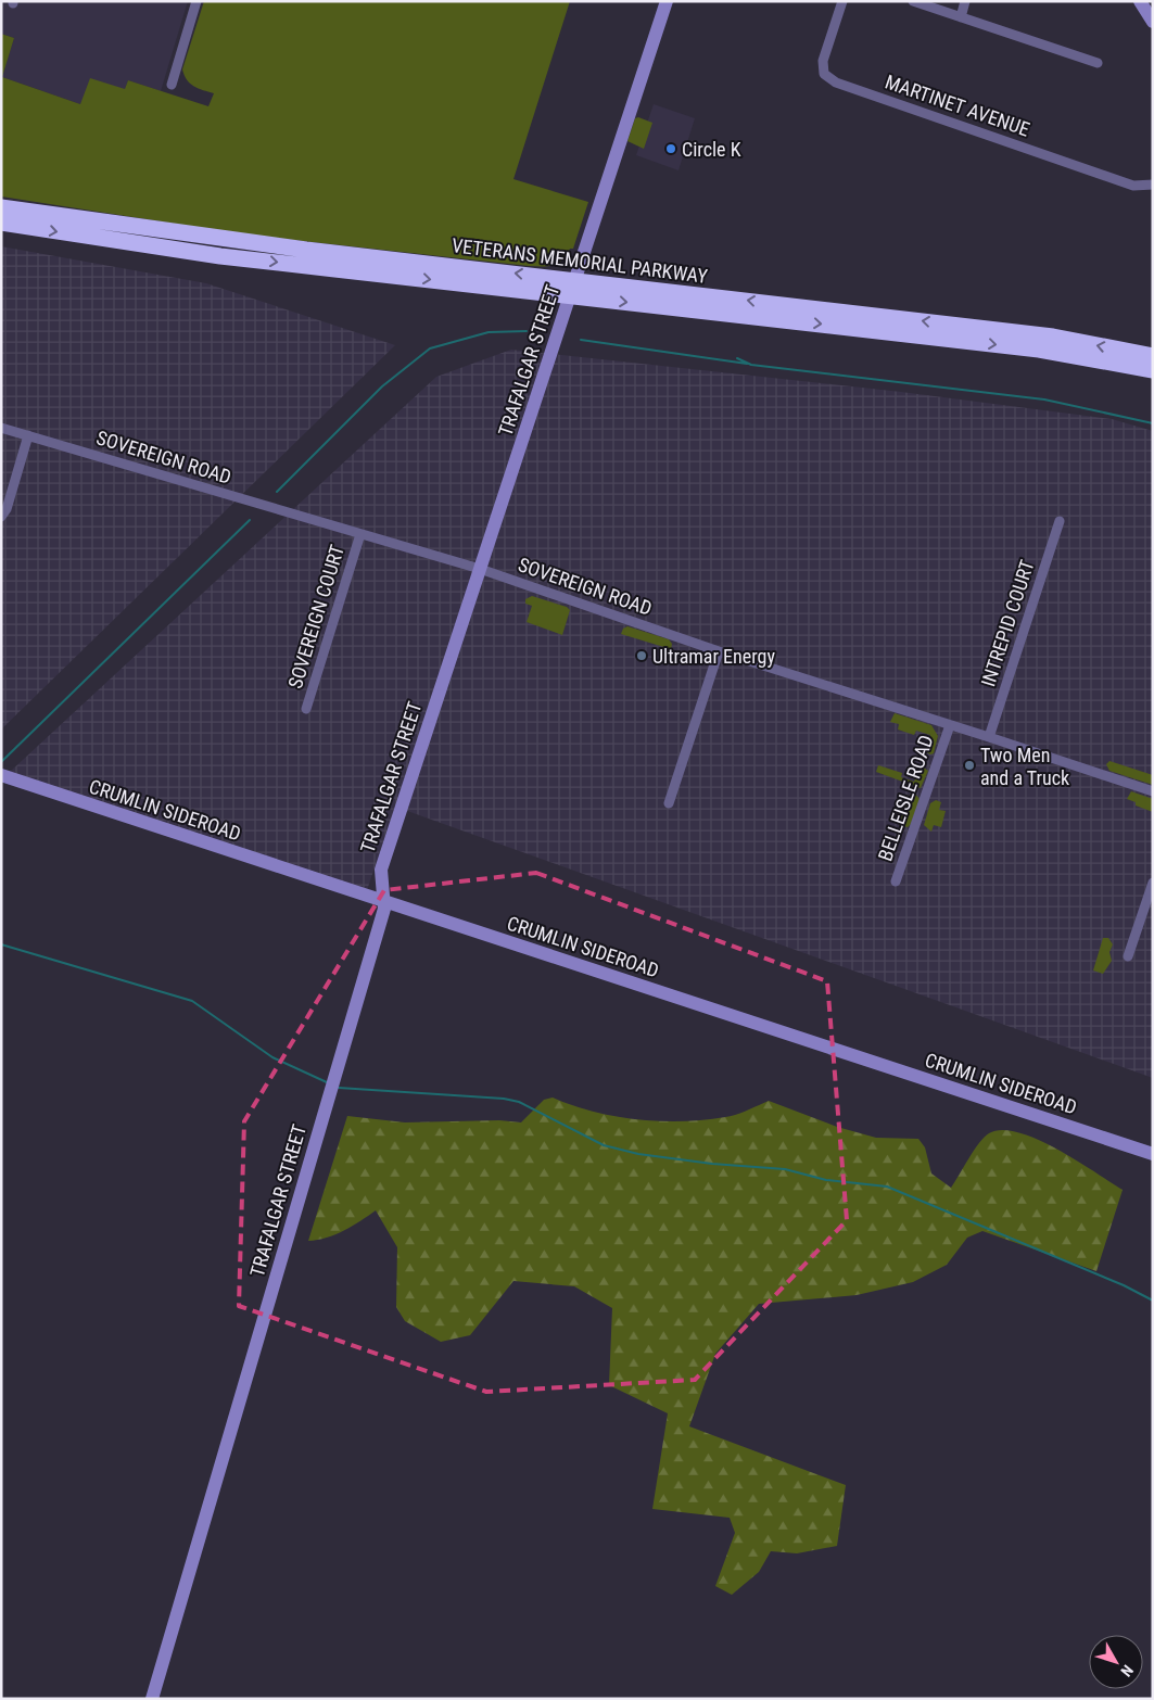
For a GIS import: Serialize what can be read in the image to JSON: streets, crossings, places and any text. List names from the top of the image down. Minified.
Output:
{"streets":{"highway":["VETERANS MEMORIAL PARKWAY"],"main road":["TRAFALGAR STREET","CRUMLIN SIDEROAD"],"street":["MARTINET AVENUE","SOVEREIGN ROAD","SOVEREIGN COURT","INTREPID COURT","BELLEISLE ROAD"]},"crossings":[["VETERANS MEMORIAL PARKWAY","TRAFALGAR STREET"],["TRAFALGAR STREET","SOVEREIGN ROAD"],["TRAFALGAR STREET","CRUMLIN SIDEROAD"],["SOVEREIGN ROAD","SOVEREIGN COURT"],["SOVEREIGN ROAD","INTREPID COURT"],["SOVEREIGN ROAD","BELLEISLE ROAD"]],"places":["Circle K","Ultramar Energy","Two Men and a Truck"],"north":"bottom right"}
